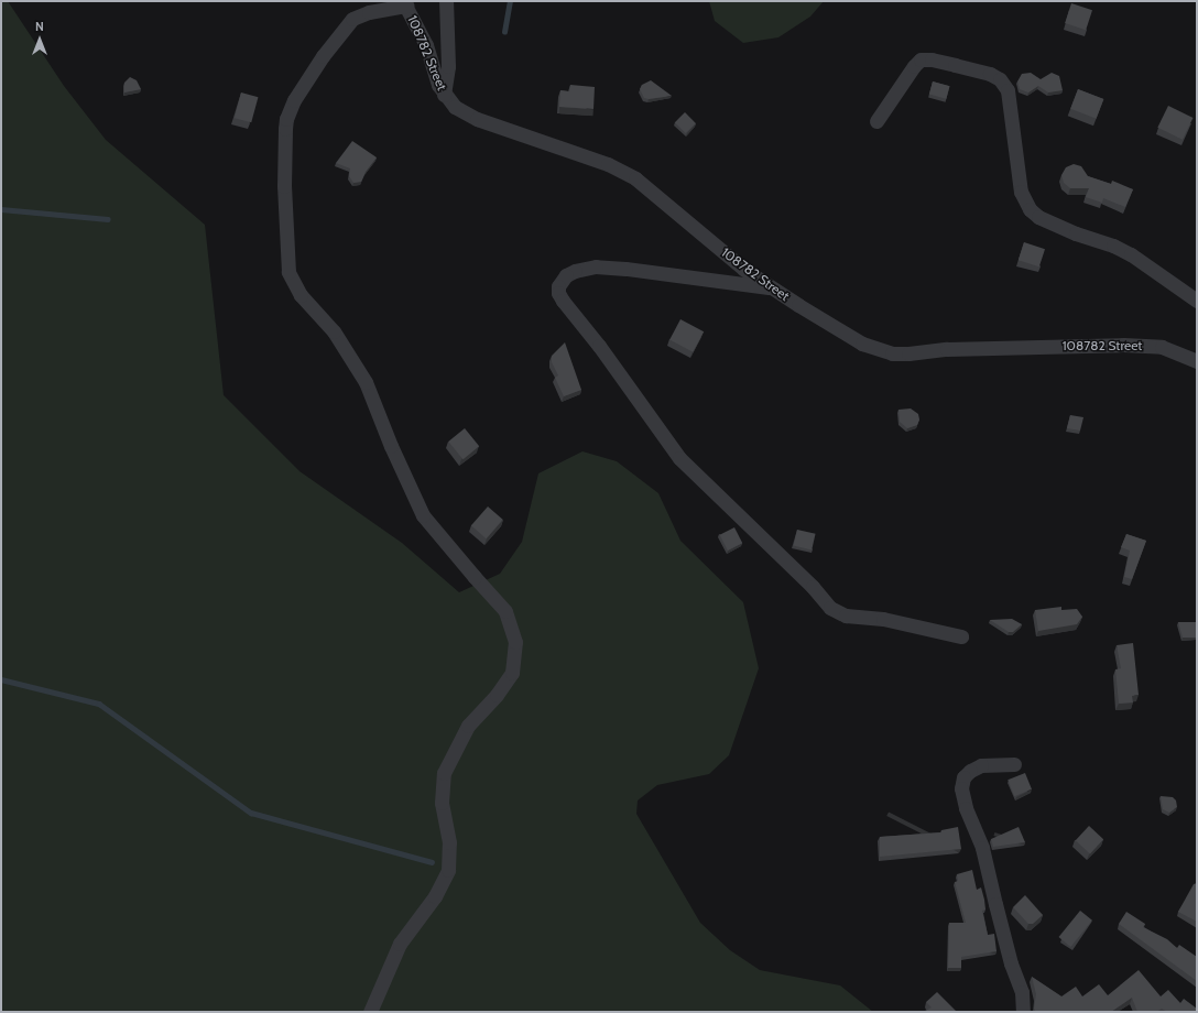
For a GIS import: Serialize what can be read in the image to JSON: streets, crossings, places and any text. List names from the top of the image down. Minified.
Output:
{"streets":{"street":["108782 Street"]},"north":"top"}
